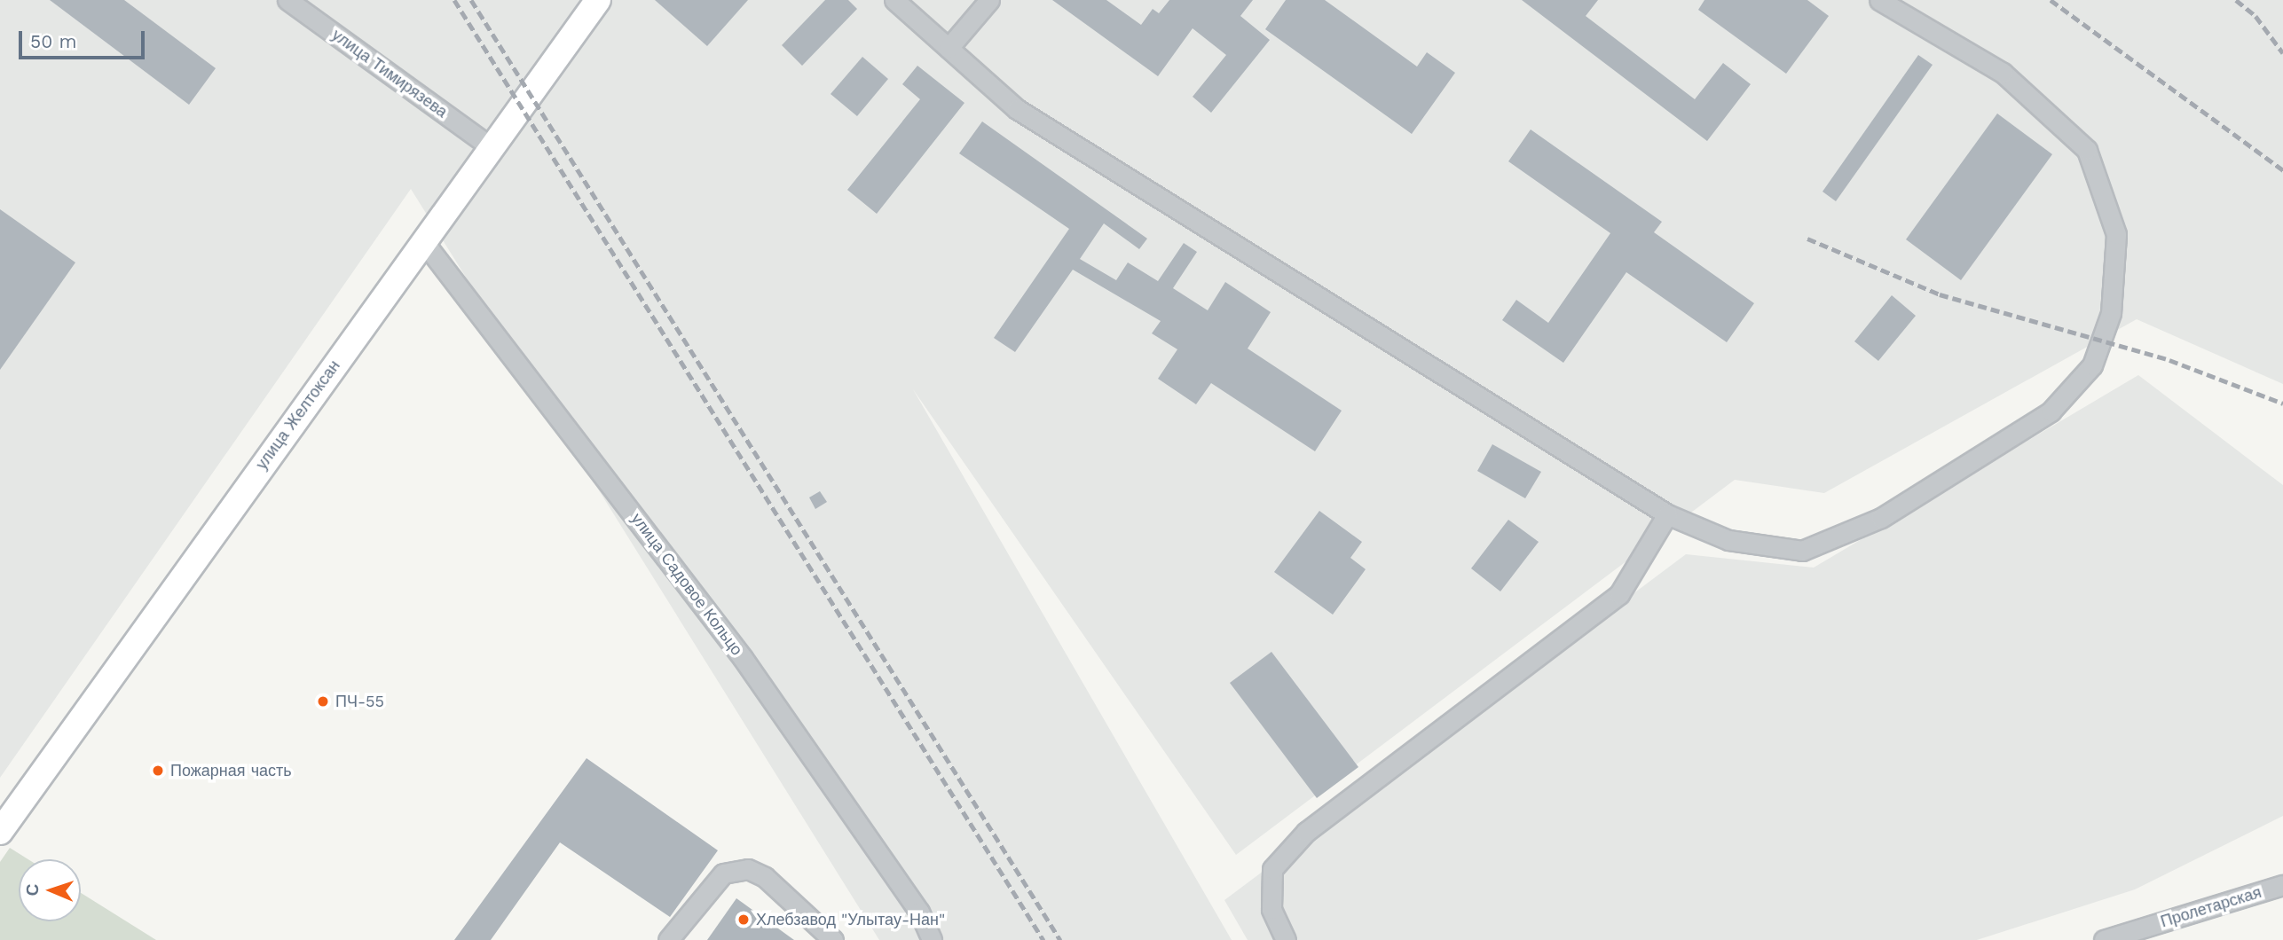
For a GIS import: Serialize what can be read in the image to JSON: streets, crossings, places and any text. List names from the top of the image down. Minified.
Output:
{"streets":{"main road":["улица Желтоксан"],"street":["улица Тимирязева","улица Садовое Кольцо","Пролетарская"]},"crossings":[["улица Тимирязева","улица Желтоксан"],["улица Желтоксан","улица Садовое Кольцо"]],"places":["ПЧ-55","Пожарная часть","Хлебзавод \"Улытау-Нан\""],"scale_bar":"50 m","north":"left"}
